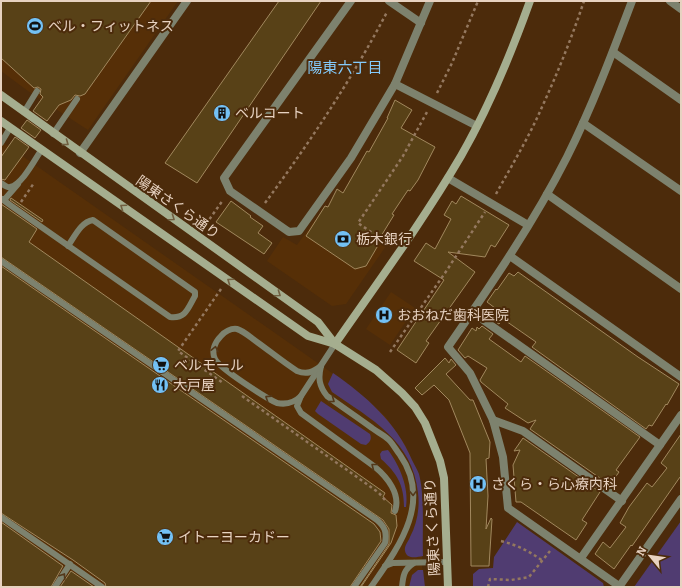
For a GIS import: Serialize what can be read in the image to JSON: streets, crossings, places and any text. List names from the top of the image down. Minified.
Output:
{"streets":{"street":["陽東さくら通り"]},"districts":["陽東六丁目"],"places":{"sports":["ベル・フィットネス"],"building":["ベルコート"],"bank":["栃木銀行"],"hospital":["おおねだ歯科医院","さくら・ら心療内科"],"supermarket":["ベルモール","イトーヨーカドー"],"restaurant":["大戸屋"]},"north":"top left"}
